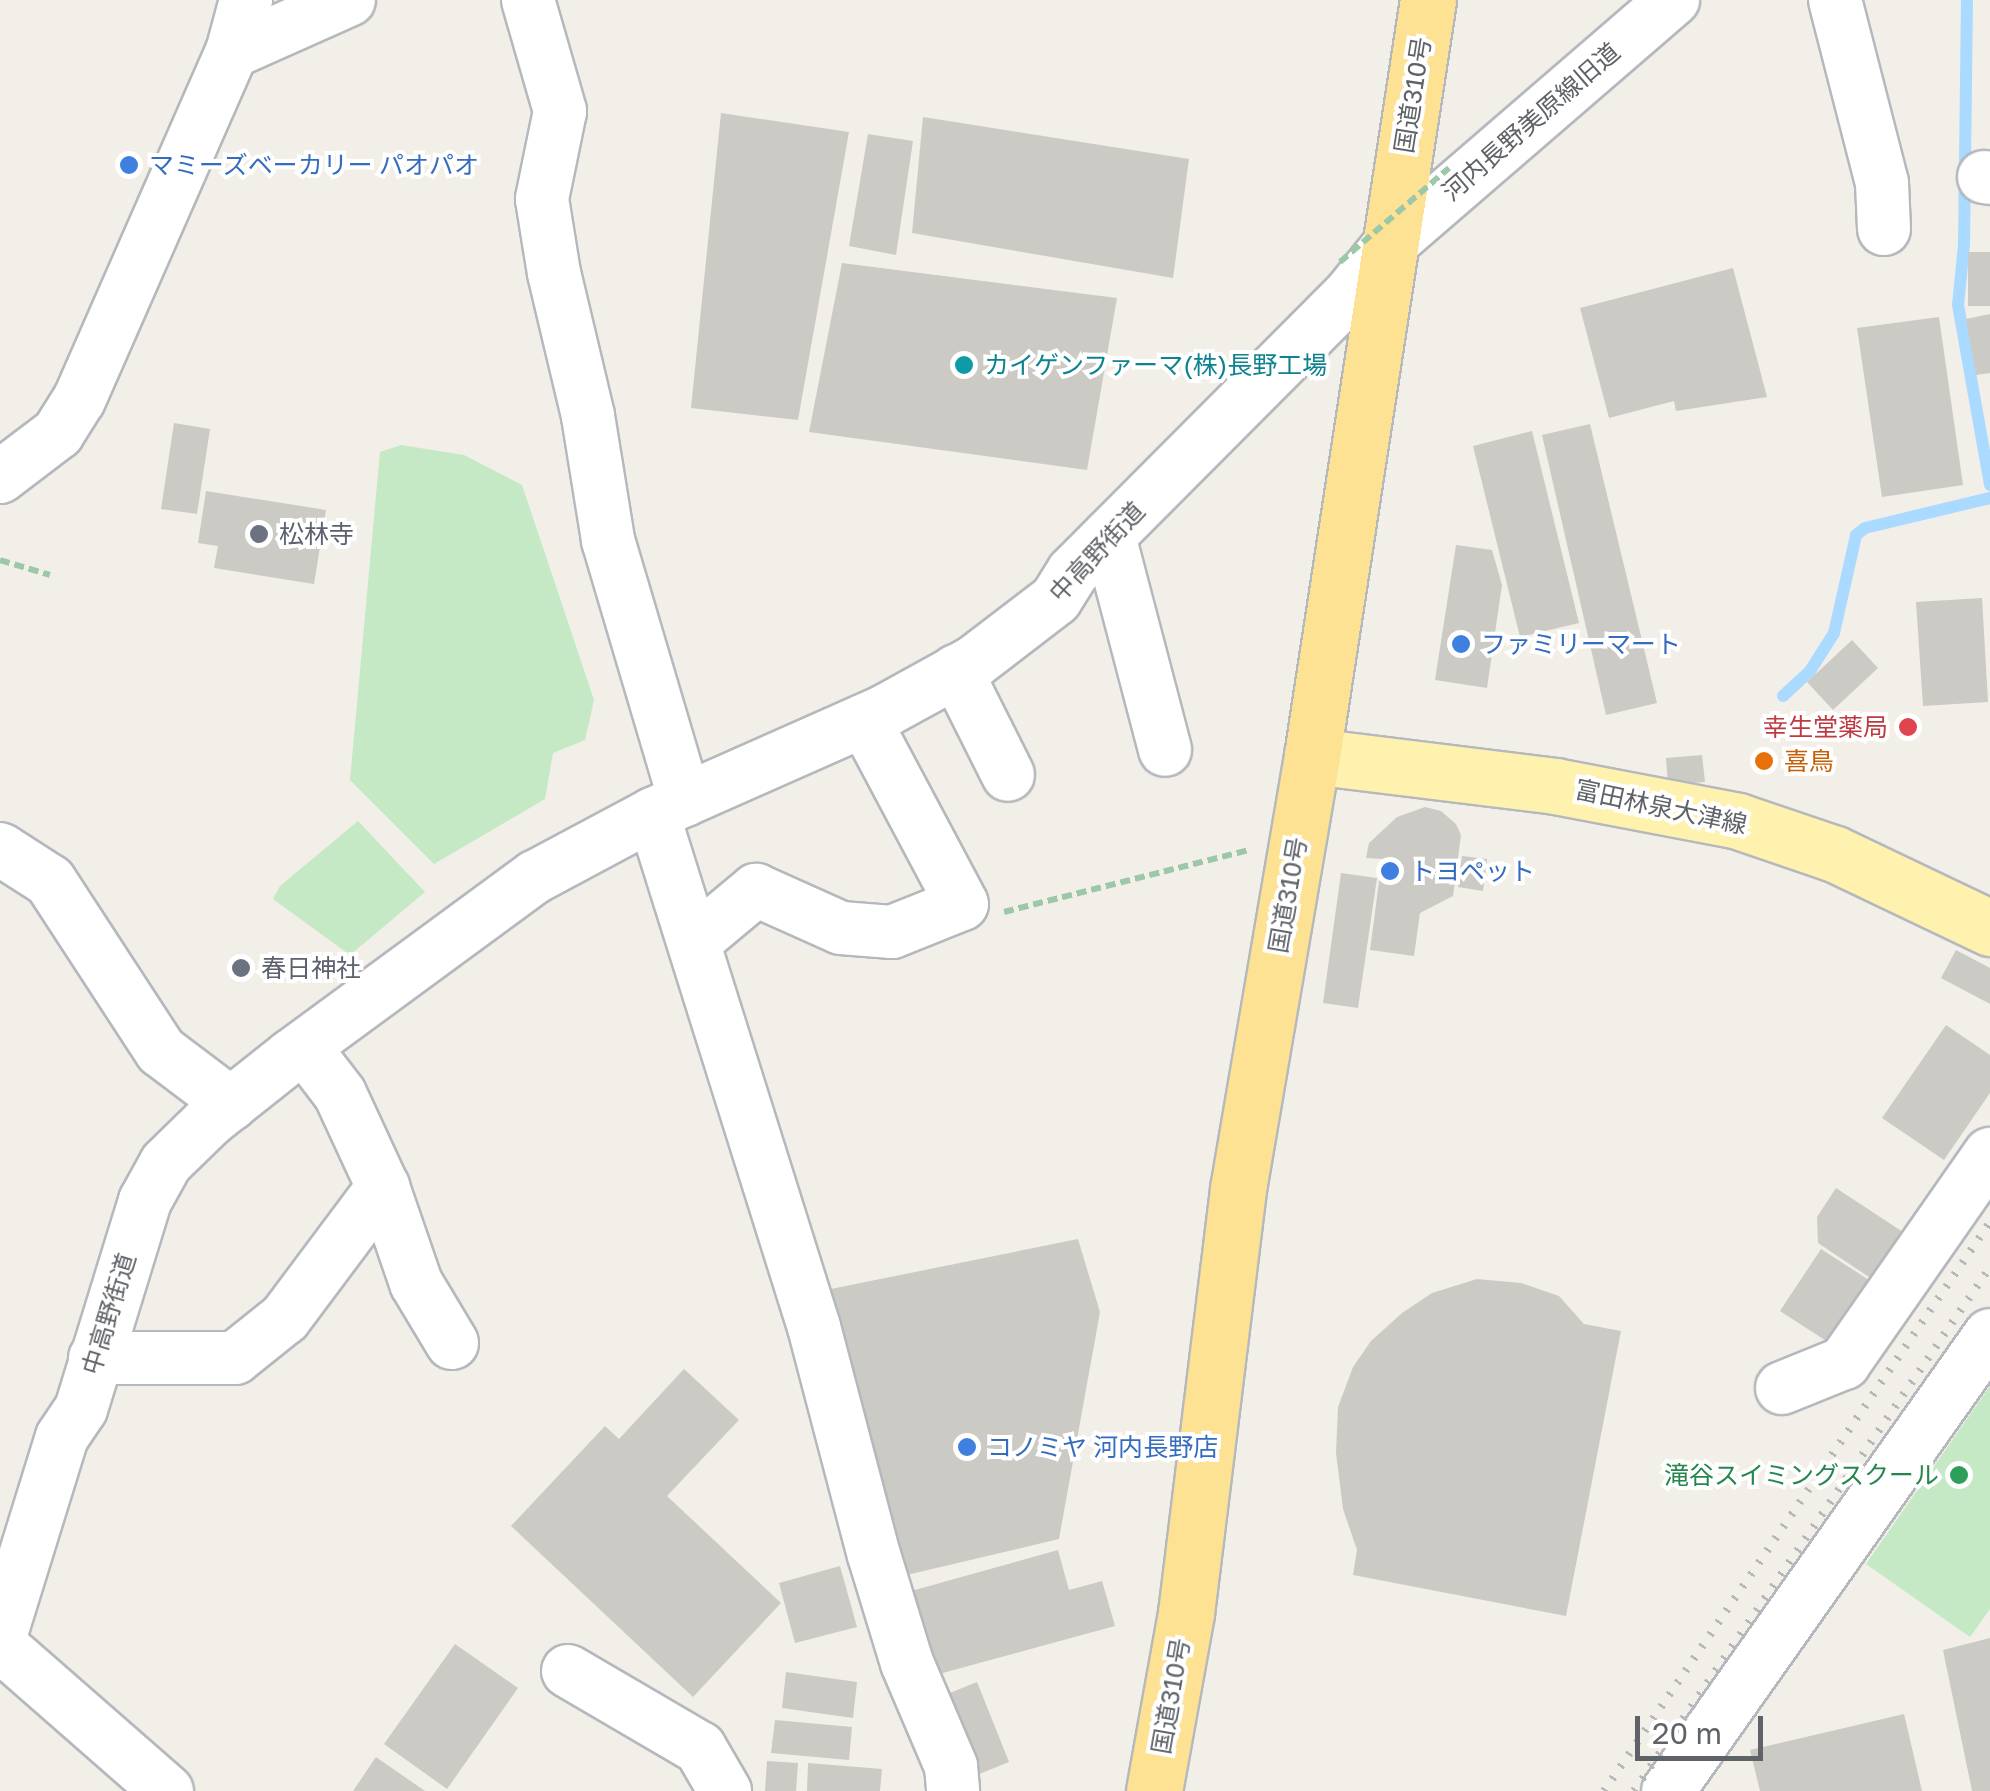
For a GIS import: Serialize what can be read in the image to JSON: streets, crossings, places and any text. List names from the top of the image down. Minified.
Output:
{"streets":{"highway":["国道310号"],"main road":["富田林泉大津線"],"street":["河内長野美原線旧道","中高野街道"]},"crossings":[["国道310号","河内長野美原線旧道"],["国道310号","中高野街道"],["国道310号","富田林泉大津線"],["河内長野美原線旧道","中高野街道"]],"places":["マミーズベーカリー パオパオ","カイゲンファーマ(株)長野工場","松林寺","ファミリーマート","幸生堂薬局","喜鳥","トヨペット","春日神社","コノミヤ 河内長野店","滝谷スイミングスクール"],"scale_bar":"20 m"}
